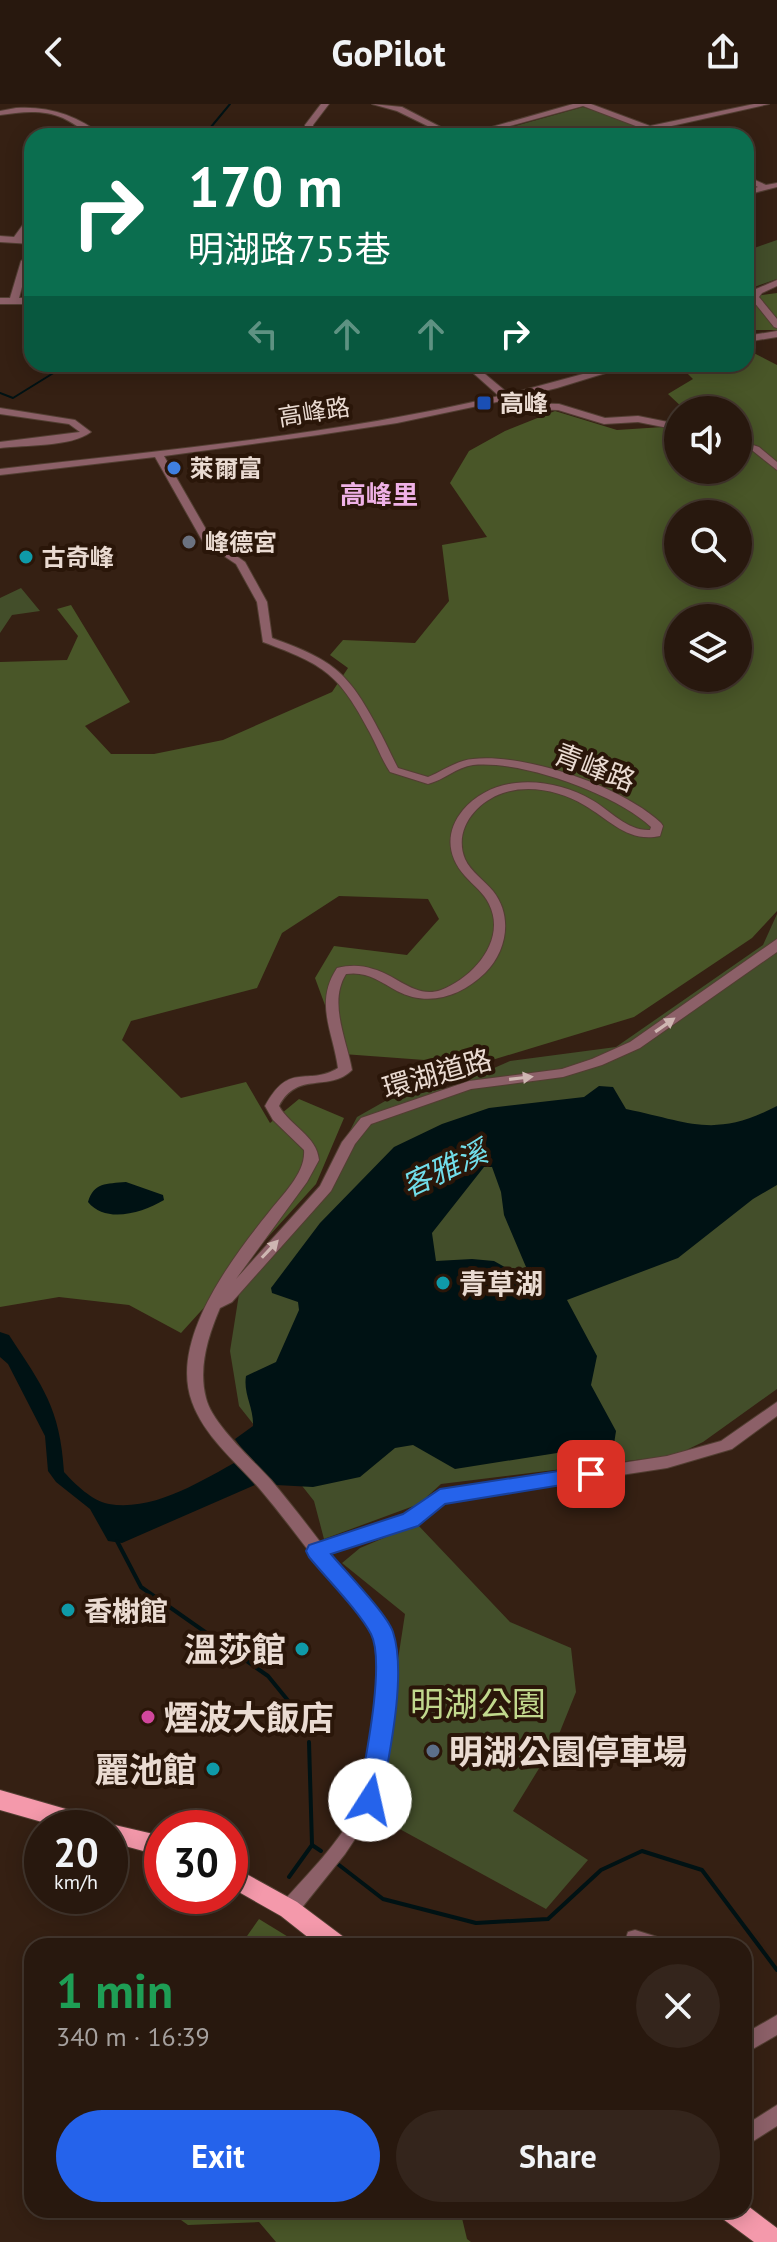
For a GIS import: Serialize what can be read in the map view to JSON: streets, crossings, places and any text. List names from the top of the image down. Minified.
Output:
{"streets":{"street":["高峰路","青峰路","環湖道路"]},"crossings":[["高峰路","青峰路"],["青峰路","環湖道路"]],"one_way":["環湖道路"],"districts":["高峰里"],"water":["客雅溪"],"parks":["明湖公園"],"places":{"transit":["高峰"],"other":["萊爾富","峰德宮","古奇峰","青草湖","香榭館","溫莎館","煙波大飯店","明湖公園停車場","麗池館"]},"page":{"header":"GoPilot","turn":["170 m","明湖路755巷"],"speed":"20 km/h","limit":"30","heading":["1 min","340 m · 16:39"],"buttons":["Exit","Share"]}}
